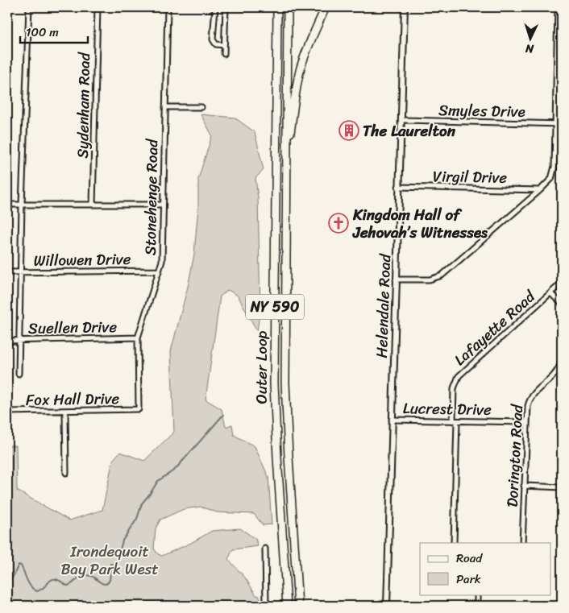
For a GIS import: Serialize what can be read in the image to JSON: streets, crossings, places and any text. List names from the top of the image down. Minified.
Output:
{"streets":{"highway":["NY 590","Outer Loop"],"street":["Sydenham Road","Smyles Drive","Virgil Drive","Stonehenge Road","Willowen Drive","Helendale Road","Suellen Drive","Lafayette Road","Fox Hall Drive","Lucrest Drive","Dorington Road"]},"crossings":[["Smyles Drive","Helendale Road"],["Virgil Drive","Helendale Road"],["Stonehenge Road","Willowen Drive"],["Stonehenge Road","Suellen Drive"],["Stonehenge Road","Fox Hall Drive"],["Helendale Road","Lucrest Drive"],["Lafayette Road","Lucrest Drive"],["Lucrest Drive","Dorington Road"]],"parks":["Irondequoit Bay Park West"],"places":{"building":["The Laurelton"],"church":["Kingdom Hall of Jehovah’s Witnesses"]},"legend":["Road","Park"],"scale_bar":"100 m","north":"bottom"}
